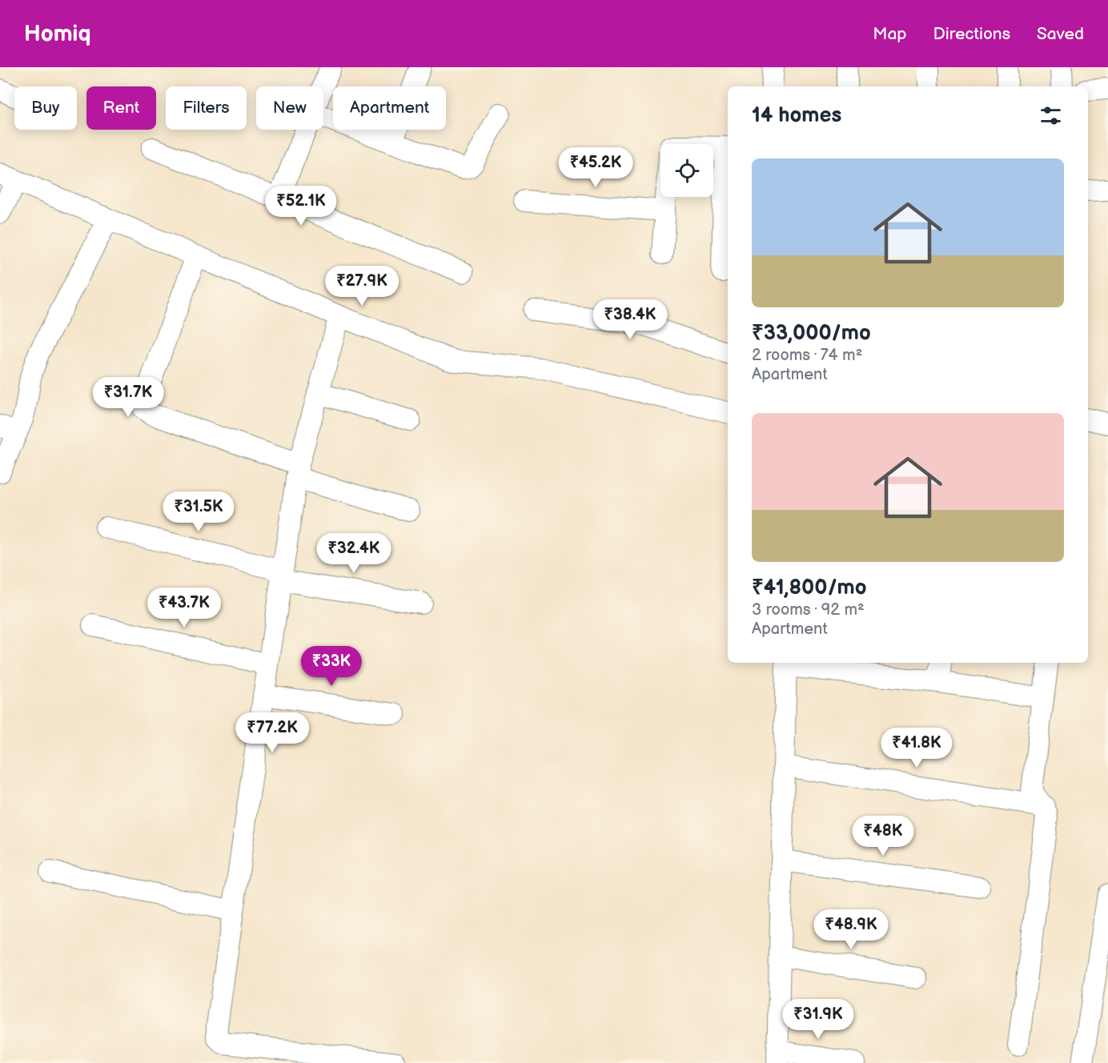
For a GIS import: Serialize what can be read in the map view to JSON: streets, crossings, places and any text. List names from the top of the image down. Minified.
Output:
{"page":{"header":"Homiq","nav":["Map","Directions","Saved"],"chip":["Buy","Rent","Filters","New","Apartment"],"heading":"14 homes","list":[{"name":"₹33,000/mo","note":"2 rooms · 74 m² · Apartment"},{"name":"₹41,800/mo","note":"3 rooms · 92 m² · Apartment"}],"price":["₹45.2K","₹52.1K","₹27.9K","₹38.4K","₹31.7K","₹31.5K","₹32.4K","₹43.7K","₹33K","₹77.2K","₹41.8K","₹48K","₹48.9K","₹31.9K"]}}
